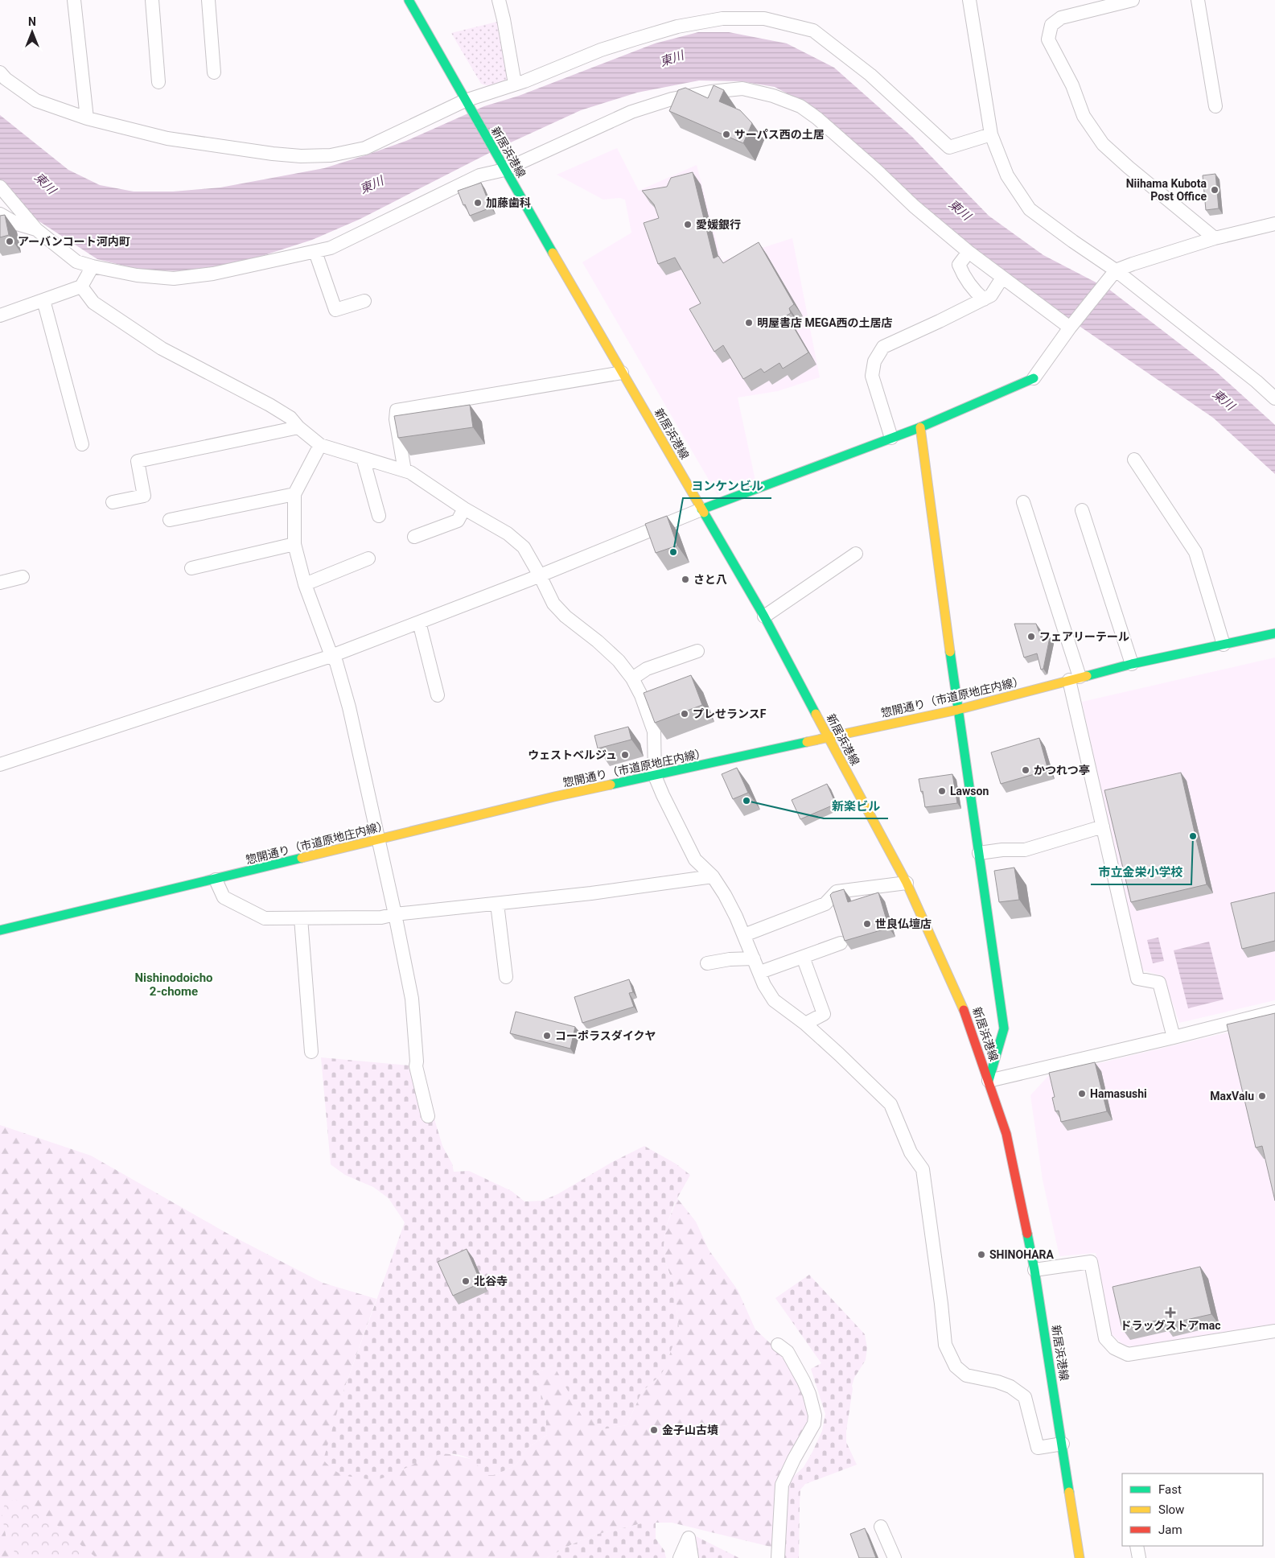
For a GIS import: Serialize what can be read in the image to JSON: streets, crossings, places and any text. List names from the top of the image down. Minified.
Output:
{"streets":{"street":["新居浜港線","惣開通り（市道原地庄内線）"]},"crossings":[["新居浜港線","惣開通り（市道原地庄内線）"]],"districts":["Nishinodoicho 2-chome"],"water":["東川"],"places":{"other":["サーパス西の土居","Niihama Kubota Post Office","加藤歯科","愛媛銀行","アーバンコート河内町","明屋書店 MEGA西の土居店","ヨンケンビル","さと八","フェアリーテール","プレせランスF","ウェストベルジュ","かつれつ亭","Lawson","新楽ビル","市立金栄小学校","世良仏壇店","コーポラスダイクヤ","Hamasushi","MaxValu","SHINOHARA","北谷寺","金子山古墳"],"health":["ドラッグストアmac"]},"legend":["Fast","Slow","Jam"],"north":"top"}
